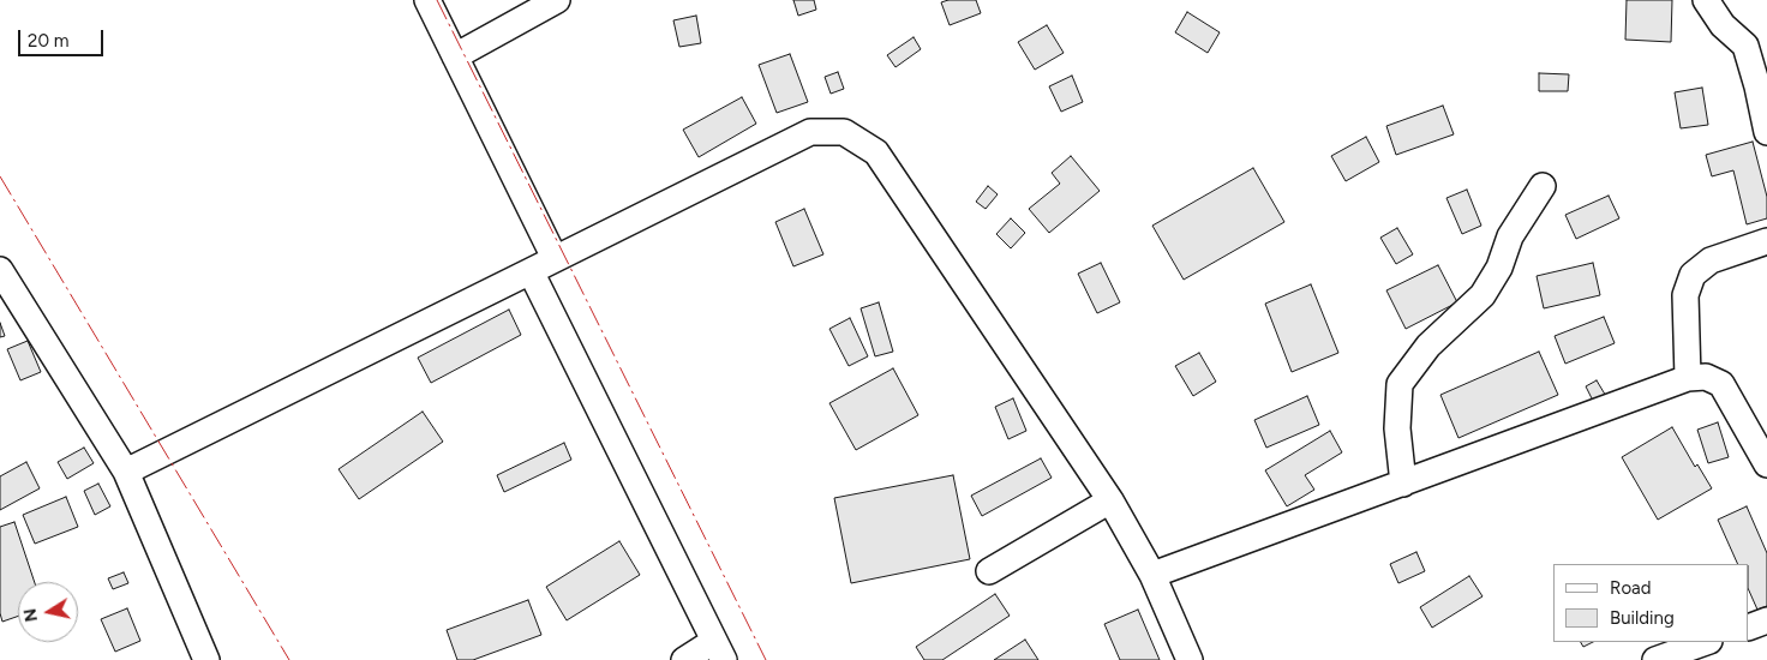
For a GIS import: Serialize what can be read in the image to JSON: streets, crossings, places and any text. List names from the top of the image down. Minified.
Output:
{"legend":["Road","Building"],"scale_bar":"20 m","north":"left"}
